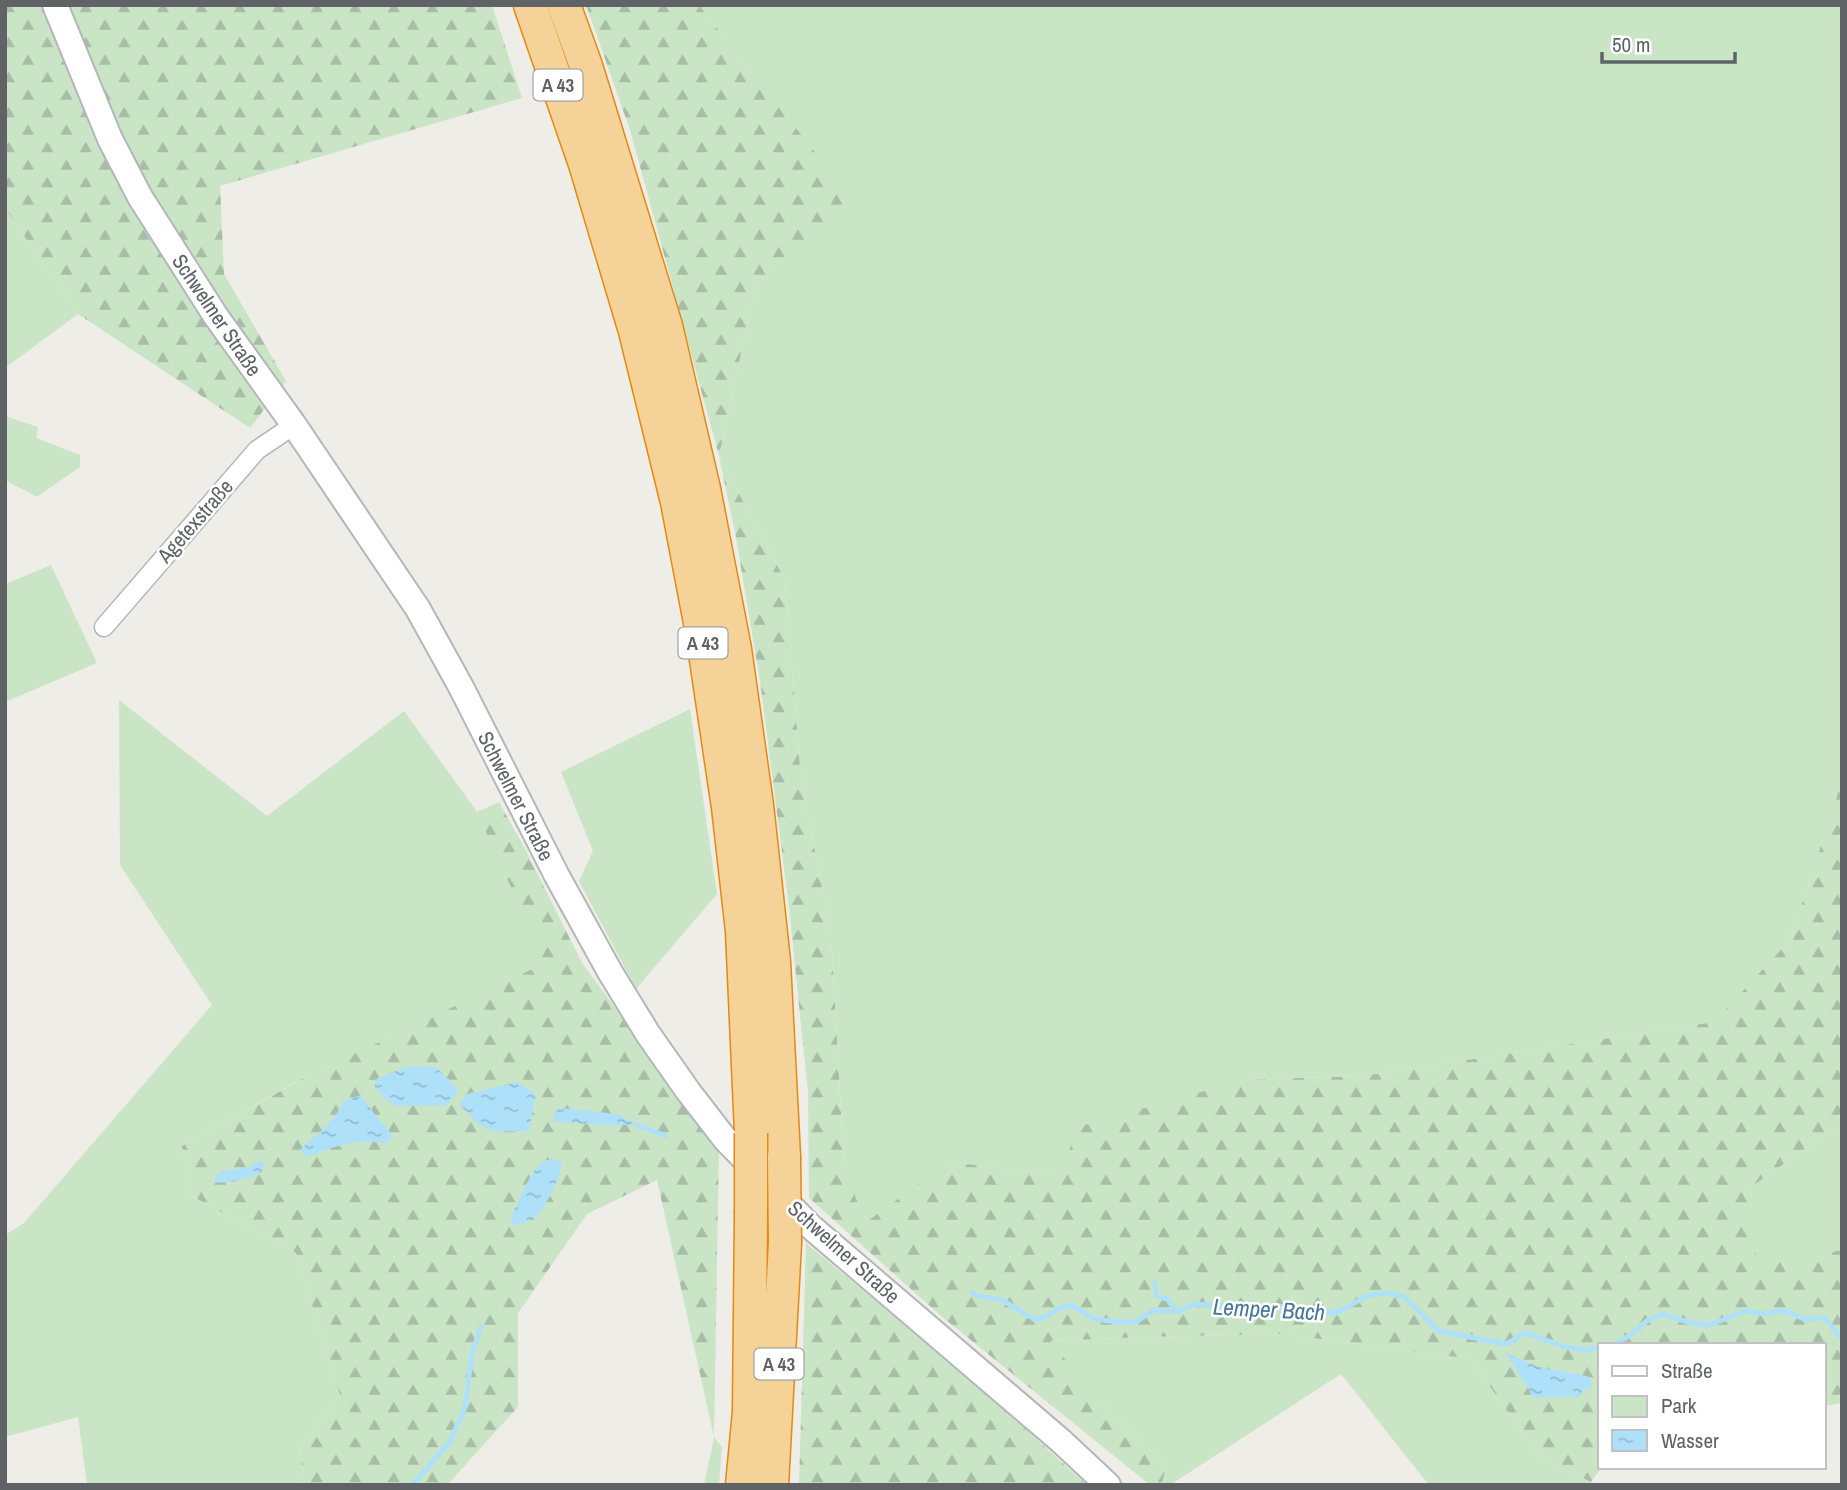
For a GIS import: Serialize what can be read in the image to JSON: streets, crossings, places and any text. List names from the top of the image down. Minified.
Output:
{"streets":{"highway":["A 43"],"main road":["Schwelmer Straße"],"street":["Agetexstraße"]},"crossings":[["Schwelmer Straße","Agetexstraße"]],"water":["Lemper Bach"],"legend":["Straße","Park","Wasser"],"scale_bar":"50 m"}
